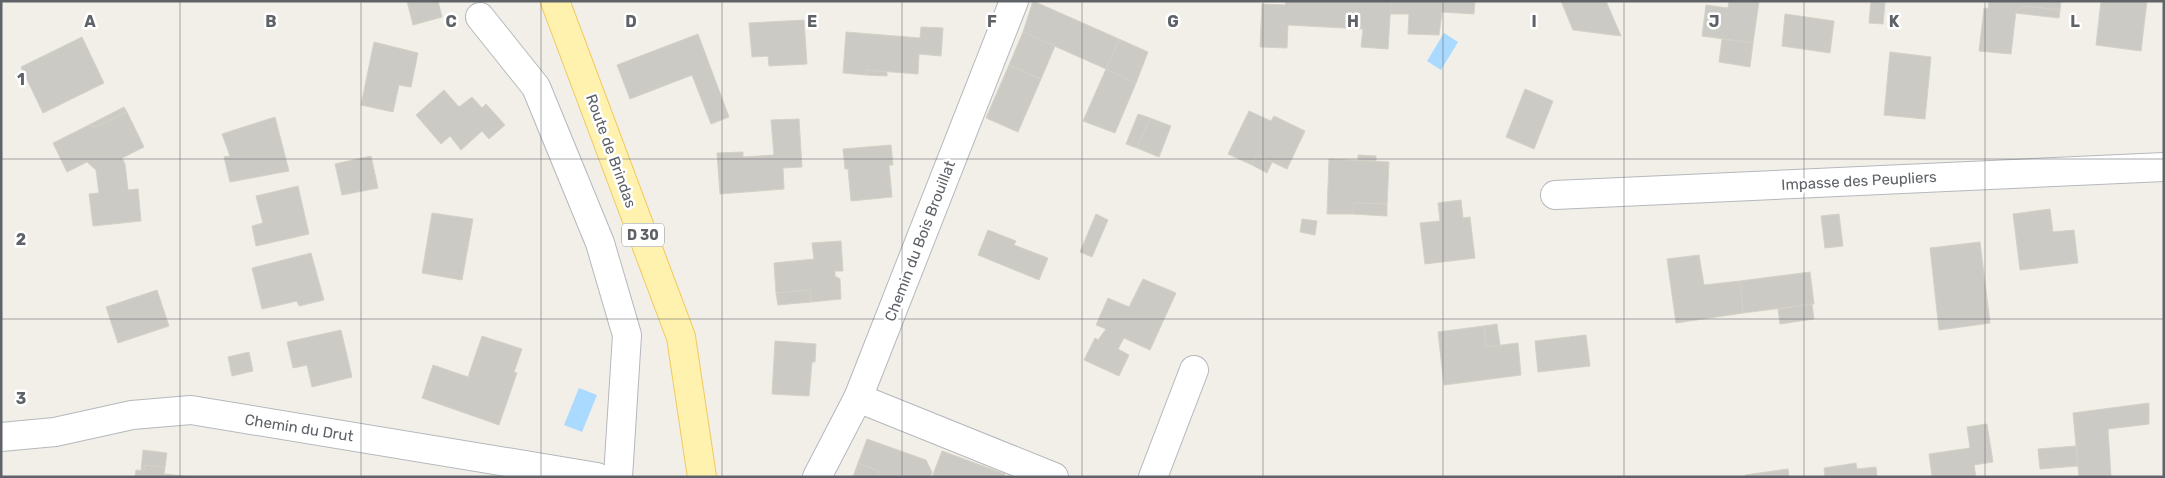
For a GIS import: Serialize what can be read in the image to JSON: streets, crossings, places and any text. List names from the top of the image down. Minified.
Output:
{"streets":{"main road":["Route de Brindas","D 30"],"street":["Impasse des Peupliers","Chemin du Bois Brouillat","Chemin du Drut"]},"grid":{"columns":["A","B","C","D","E","F","G","H","I","J","K","L"],"rows":["1","2","3"]}}
